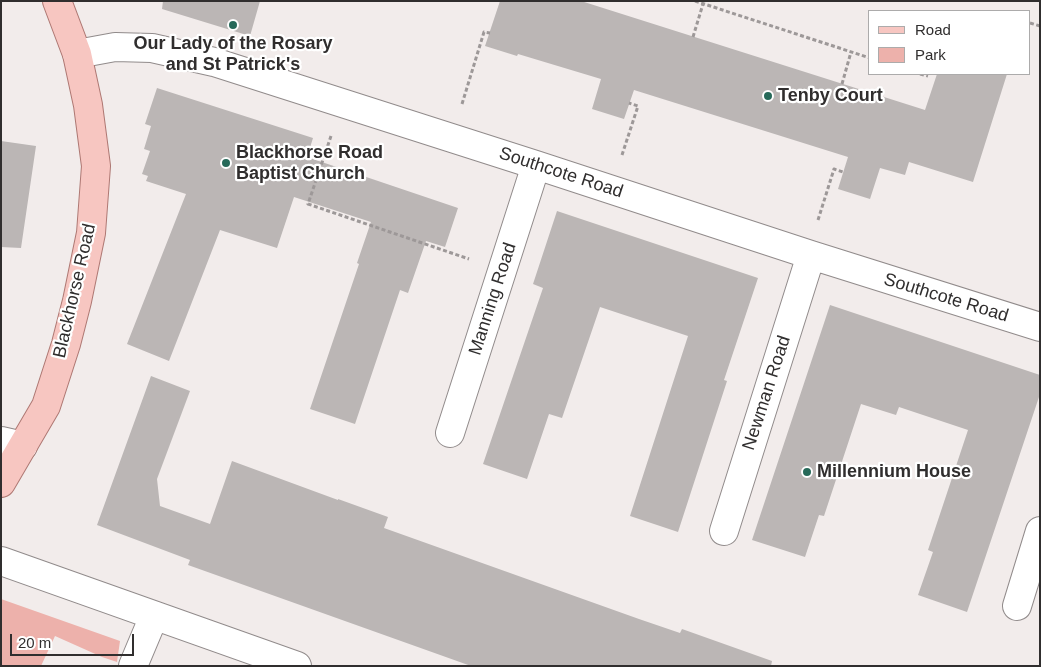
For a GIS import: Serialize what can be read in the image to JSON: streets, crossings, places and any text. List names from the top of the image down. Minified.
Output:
{"streets":{"main road":["Blackhorse Road"],"street":["Southcote Road","Manning Road","Newman Road"]},"crossings":[["Southcote Road","Blackhorse Road"],["Southcote Road","Manning Road"],["Southcote Road","Newman Road"]],"places":["Our Lady of the Rosary and St Patrick's","Tenby Court","Blackhorse Road Baptist Church","Millennium House"],"legend":["Road","Park"],"scale_bar":"20 m"}
